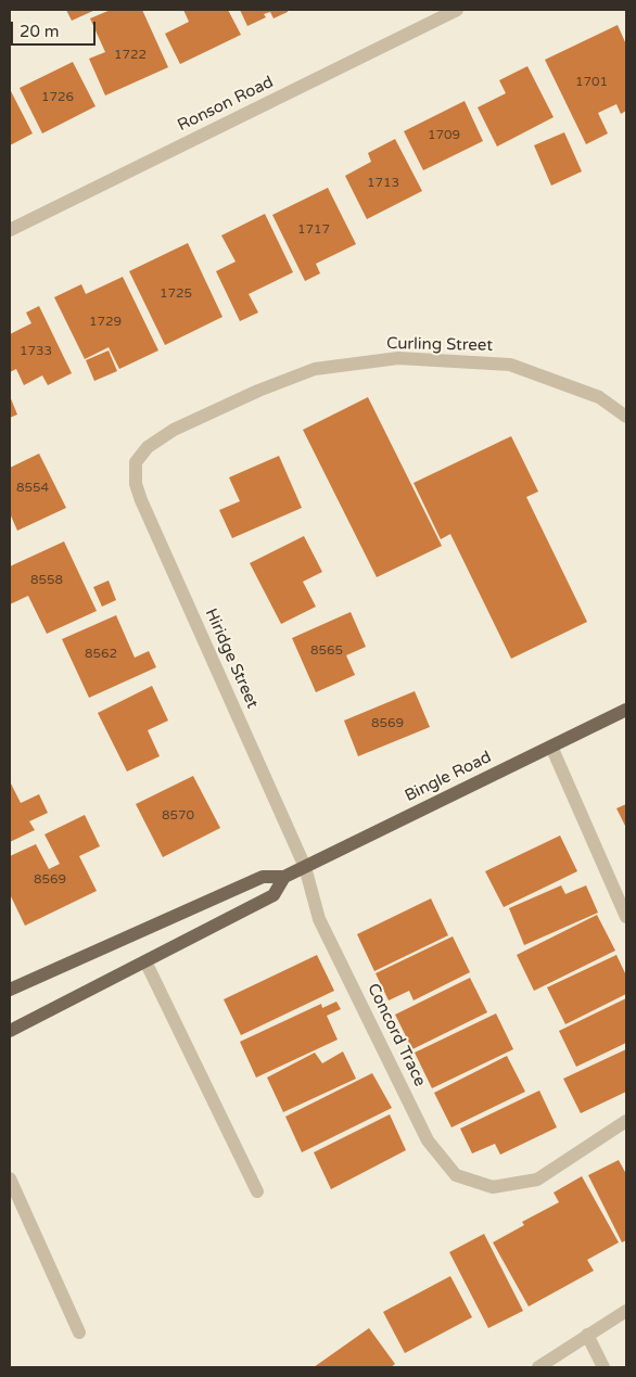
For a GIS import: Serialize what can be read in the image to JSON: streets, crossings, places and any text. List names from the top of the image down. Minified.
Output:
{"streets":{"main road":["Bingle Road"],"street":["Ronson Road","Curling Street","Hiridge Street","Concord Trace"]},"crossings":[["Curling Street","Hiridge Street"],["Hiridge Street","Bingle Road"],["Hiridge Street","Concord Trace"],["Bingle Road","Concord Trace"]],"house_numbers":["1722","1701","1726","1709","1713","1717","1725","1729","1733","8554","8558","8565","8562","8569","8570","8569"],"scale_bar":"20 m"}
